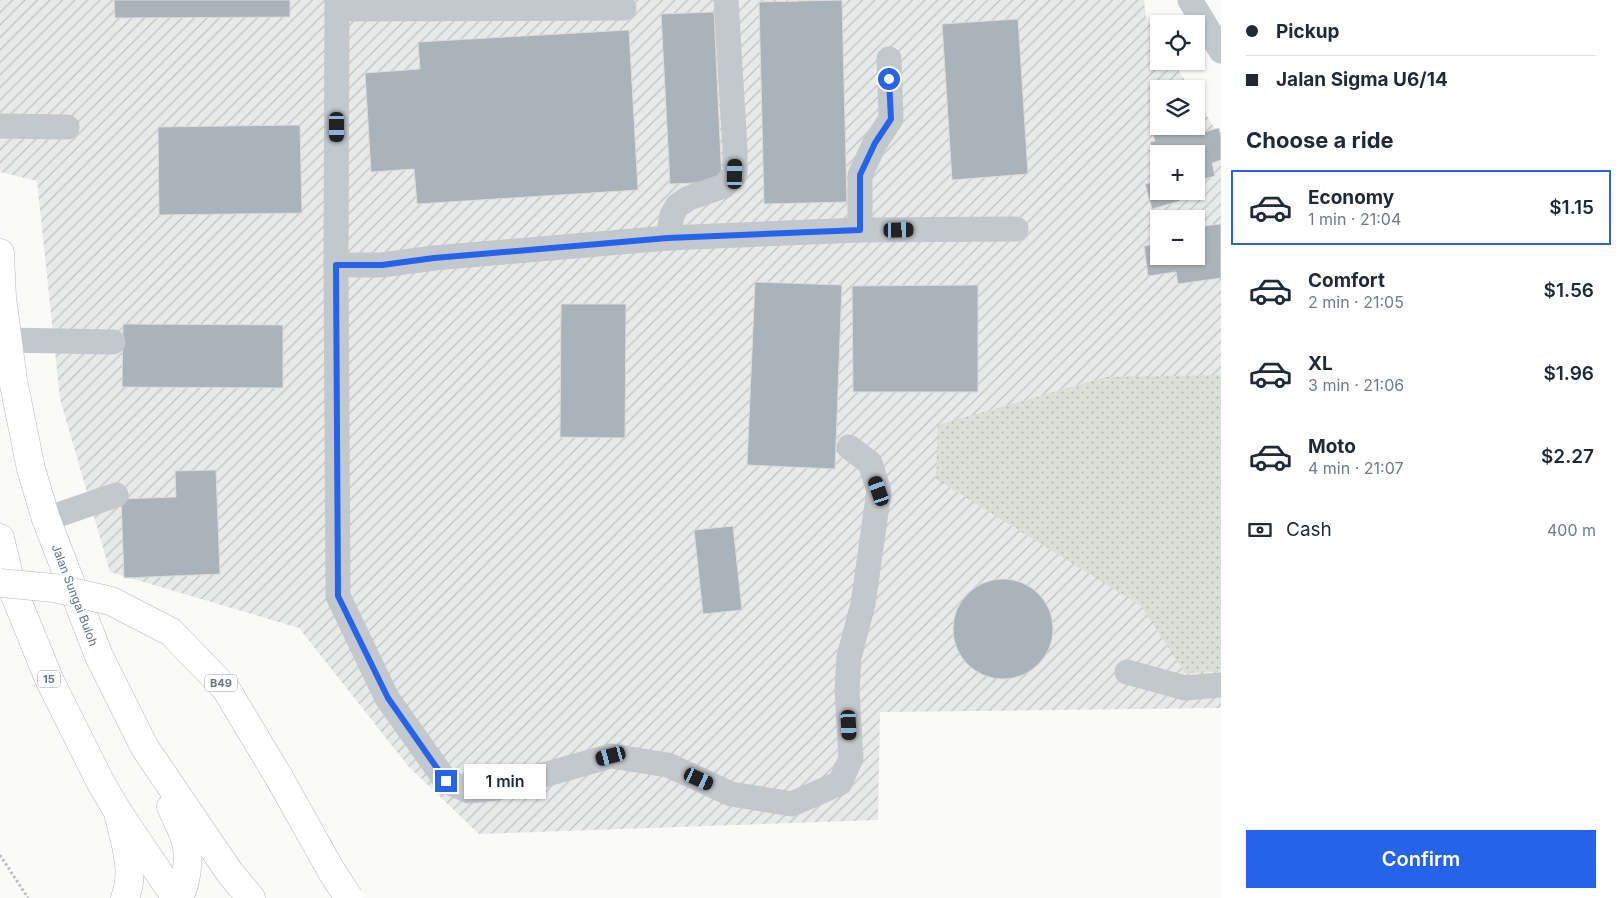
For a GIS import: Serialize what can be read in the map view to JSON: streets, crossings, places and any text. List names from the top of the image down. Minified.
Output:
{"streets":{"main road":["Jalan Sungai Buloh","15","B49"]},"page":{"banner":["Pickup","Jalan Sigma U6/14"],"map_buttons":["+","−"],"heading":"Choose a ride","list":[{"name":"Economy","note":"1 min · 21:04","value":"$1.15"},{"name":"Comfort","note":"2 min · 21:05","value":"$1.56"},{"name":"XL","note":"3 min · 21:06","value":"$1.96"},{"name":"Moto","note":"4 min · 21:07","value":"$2.27"}],"pay":["Cash","400 m"],"bubble":"1 min","buttons":"Confirm"}}
